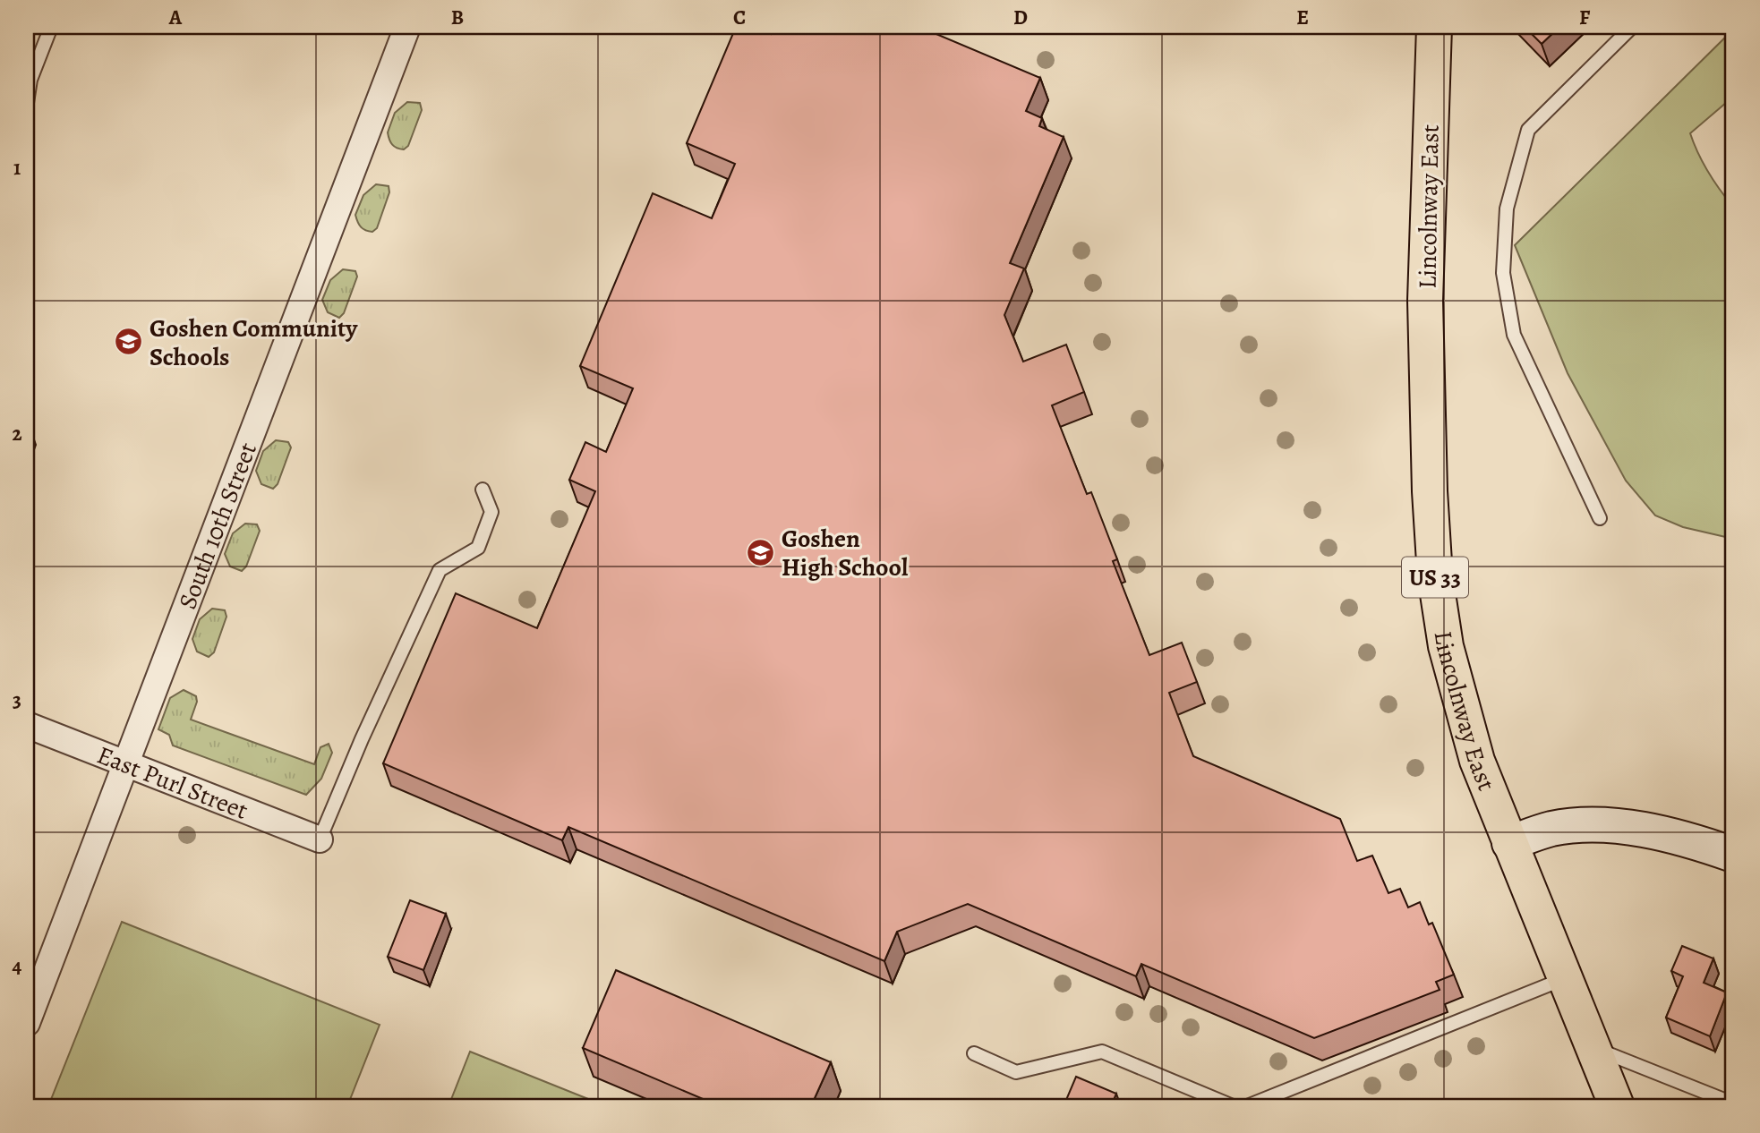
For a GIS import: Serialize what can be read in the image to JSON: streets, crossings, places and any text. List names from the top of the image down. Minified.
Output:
{"streets":{"highway":["Lincolnway East","US 33"],"street":["South 10th Street","East Purl Street"]},"crossings":[["South 10th Street","East Purl Street"]],"places":{"school or university":["Goshen Community Schools","Goshen High School"]},"grid":{"columns":["A","B","C","D","E","F"],"rows":["1","2","3","4"]}}
